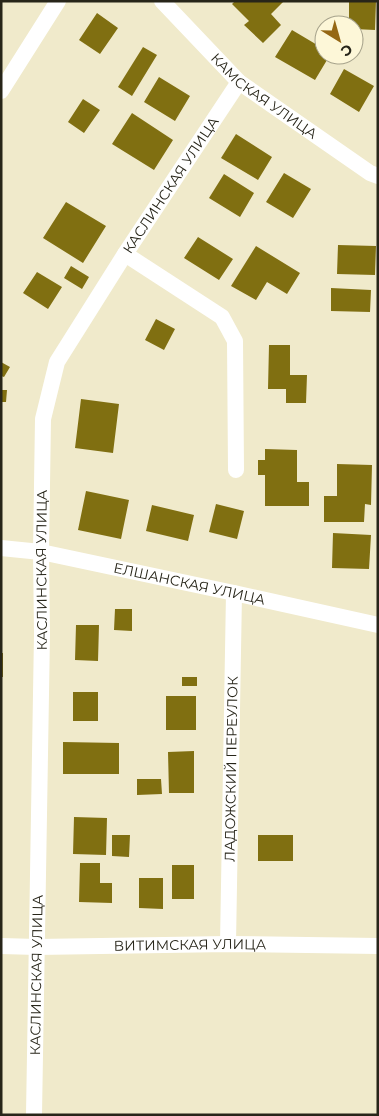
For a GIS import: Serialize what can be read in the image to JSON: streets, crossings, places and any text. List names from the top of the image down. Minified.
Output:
{"streets":{"street":["КАМСКАЯ УЛИЦА","КАСЛИНСКАЯ УЛИЦА","ЕЛШАНСКАЯ УЛИЦА","ЛАДОЖСКИЙ ПЕРЕУЛОК","ВИТИМСКАЯ УЛИЦА"]},"crossings":[["КАМСКАЯ УЛИЦА","КАСЛИНСКАЯ УЛИЦА"],["КАСЛИНСКАЯ УЛИЦА","ЕЛШАНСКАЯ УЛИЦА"],["КАСЛИНСКАЯ УЛИЦА","ВИТИМСКАЯ УЛИЦА"],["ЕЛШАНСКАЯ УЛИЦА","ЛАДОЖСКИЙ ПЕРЕУЛОК"],["ЛАДОЖСКИЙ ПЕРЕУЛОК","ВИТИМСКАЯ УЛИЦА"]],"north":"bottom right"}
